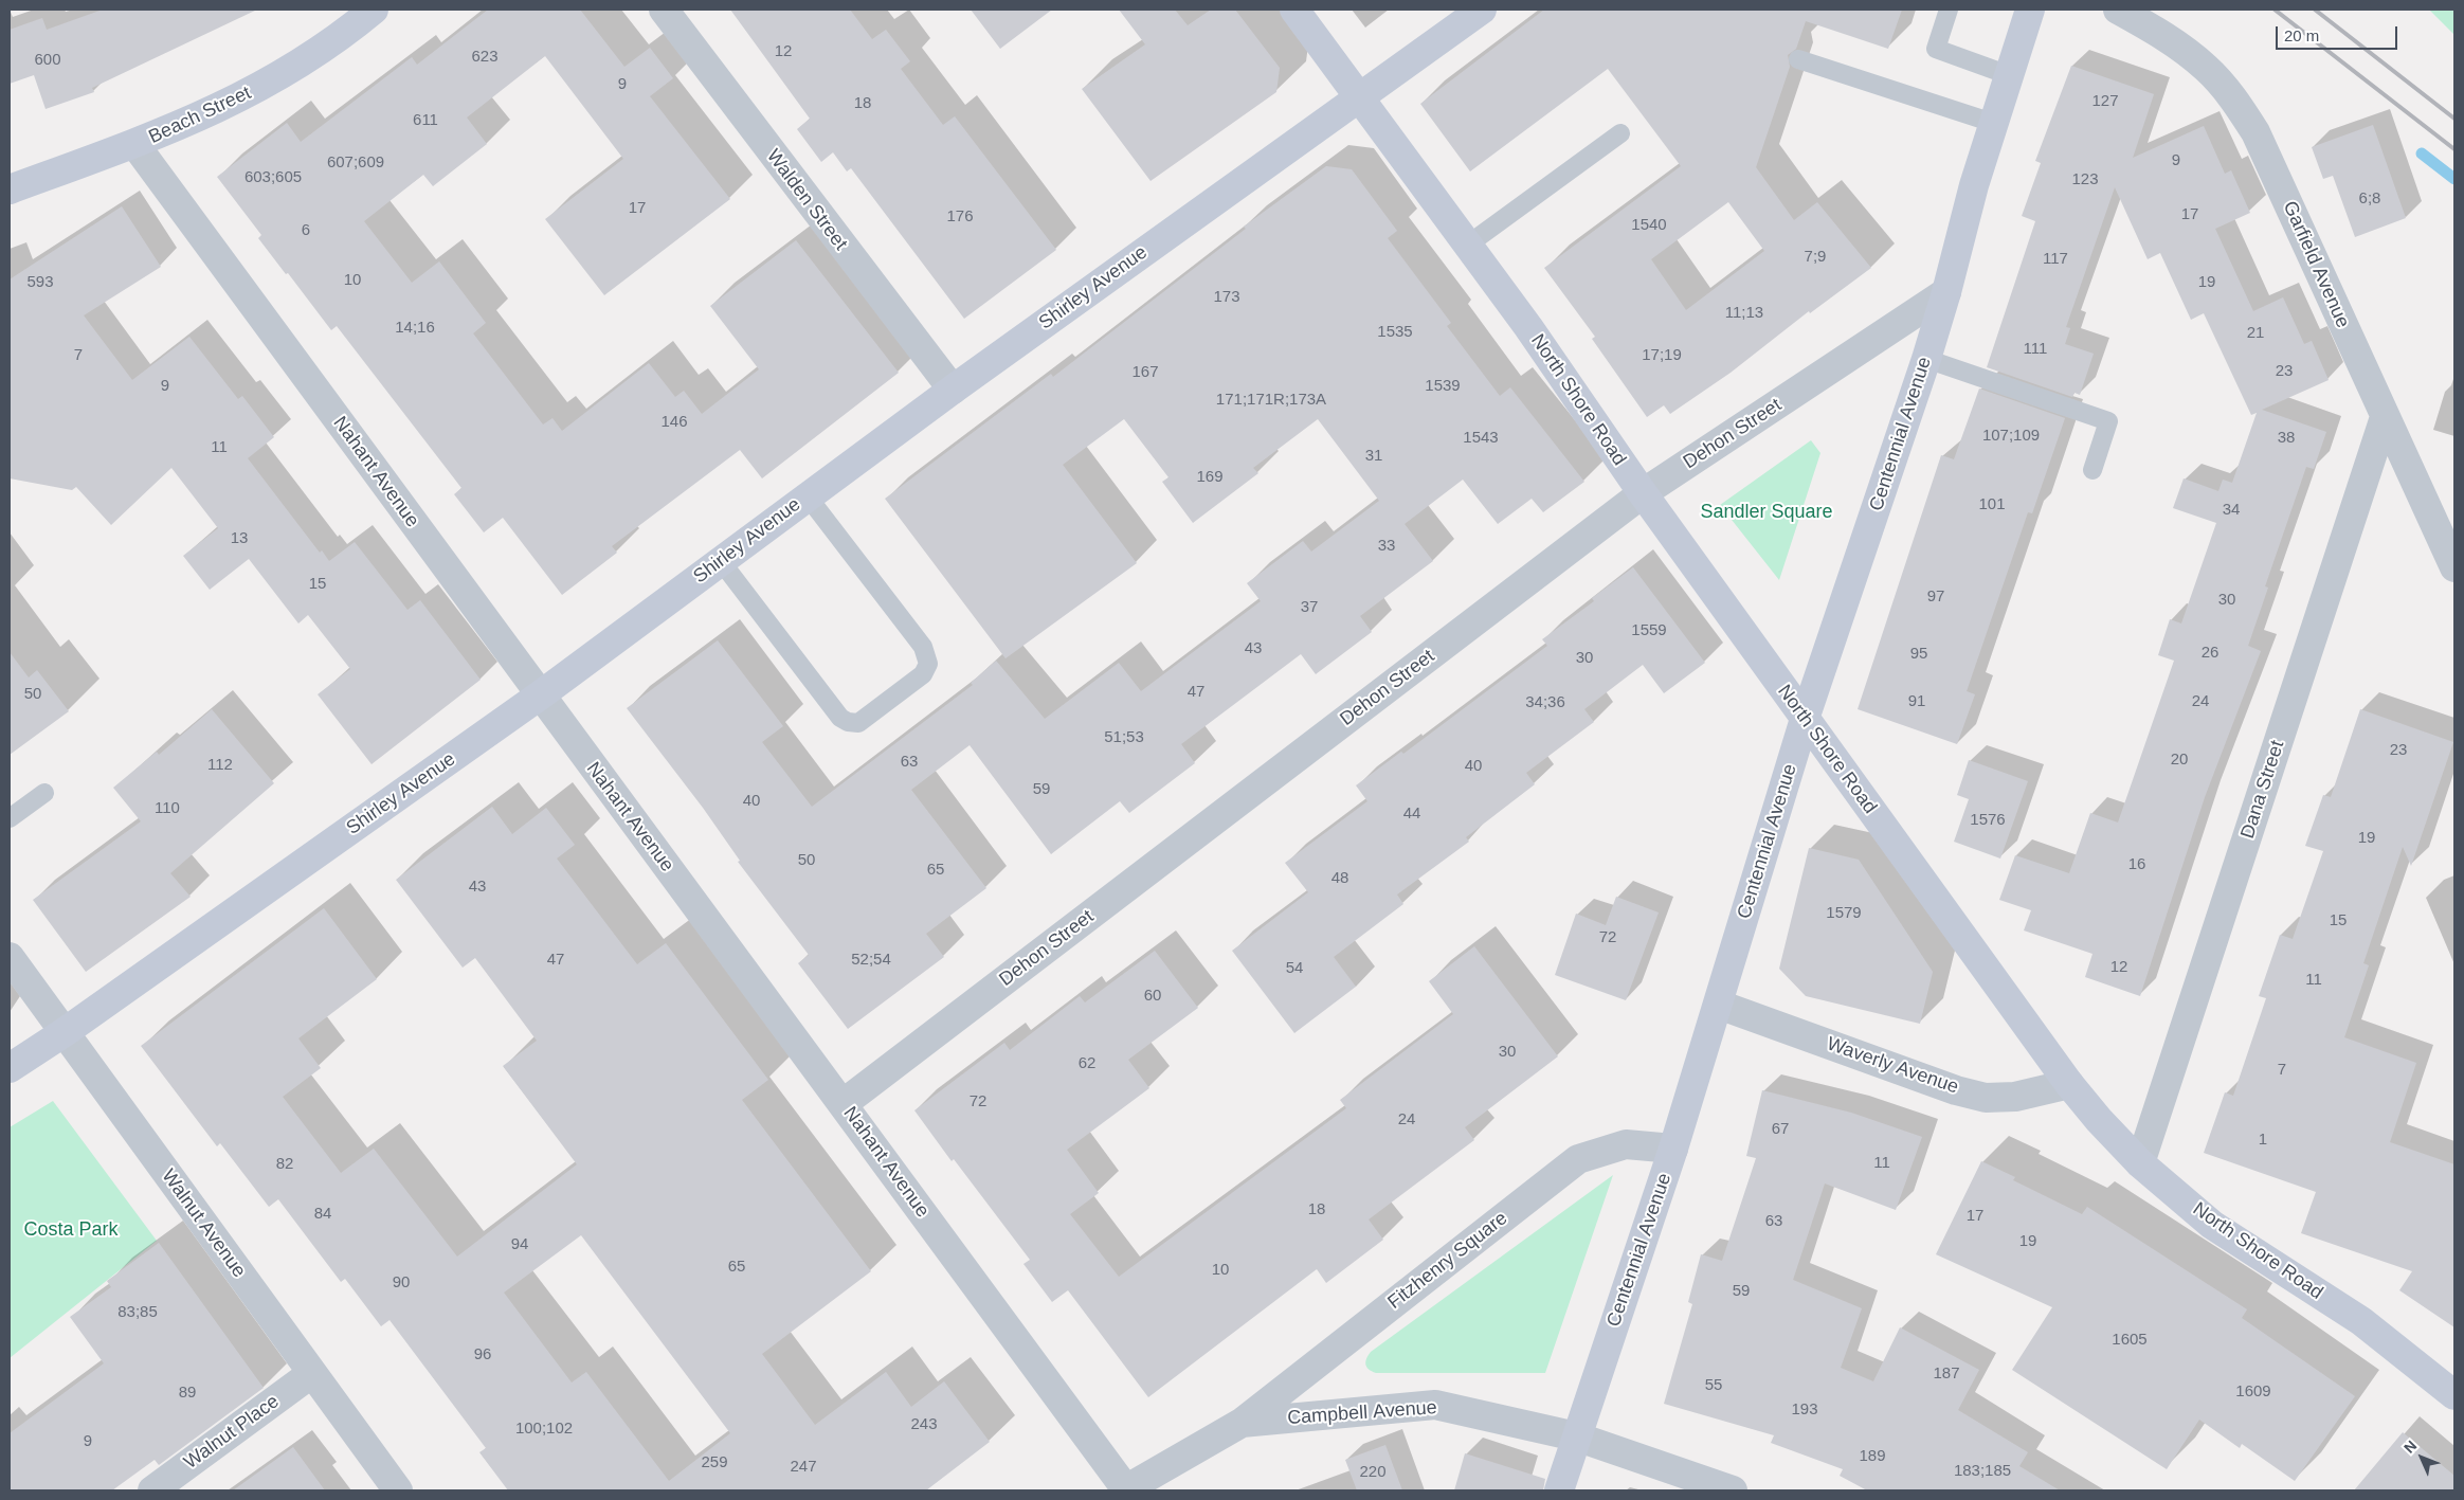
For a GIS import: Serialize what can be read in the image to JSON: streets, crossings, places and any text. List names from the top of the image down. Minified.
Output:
{"streets":{"street":["Beach Street","Walden Street","Garfield Avenue","Shirley Avenue","North Shore Road","Dehon Street","Centennial Avenue","Nahant Avenue","Dana Street","Waverly Avenue","Walnut Avenue","Fitzhenry Square","Campbell Avenue","Walnut Place"]},"crossings":[["Beach Street","Nahant Avenue"],["Walden Street","Shirley Avenue"],["Garfield Avenue","Dana Street"],["Shirley Avenue","North Shore Road"],["Shirley Avenue","Nahant Avenue"],["Shirley Avenue","Walnut Avenue"],["North Shore Road","Dehon Street"],["North Shore Road","Centennial Avenue"],["North Shore Road","Dana Street"],["North Shore Road","Waverly Avenue"],["Dehon Street","Centennial Avenue"],["Dehon Street","Nahant Avenue"],["Centennial Avenue","Waverly Avenue"],["Centennial Avenue","Fitzhenry Square"],["Centennial Avenue","Campbell Avenue"],["Nahant Avenue","Campbell Avenue"],["Walnut Avenue","Walnut Place"],["Fitzhenry Square","Campbell Avenue"]],"parks":["Sandler Square","Costa Park"],"house_numbers":["12","623","600","9","127","18","611","9","607;609","603;605","123","6;8","17","17","176","1540","6","7;9","117","10","593","19","173","11;13","14;16","1535","21","111","7","17;19","23","167","9","1539","171;171R;173A","146","107;109","1543","38","11","31","169","101","34","13","33","15","97","30","37","1559","43","26","95","30","47","50","91","24","34;36","51;53","23","20","63","112","40","59","40","110","44","1576","19","50","16","65","48","43","1579","15","72","47","52;54","12","54","11","60","30","62","7","72","24","67","1","11","82","18","84","17","63","19","94","65","10","90","59","83;85","1605","96","187","55","1609","89","193","243","100;102","9","189","259","247","183;185","220"],"scale_bar":"20 m","north":"top left"}
